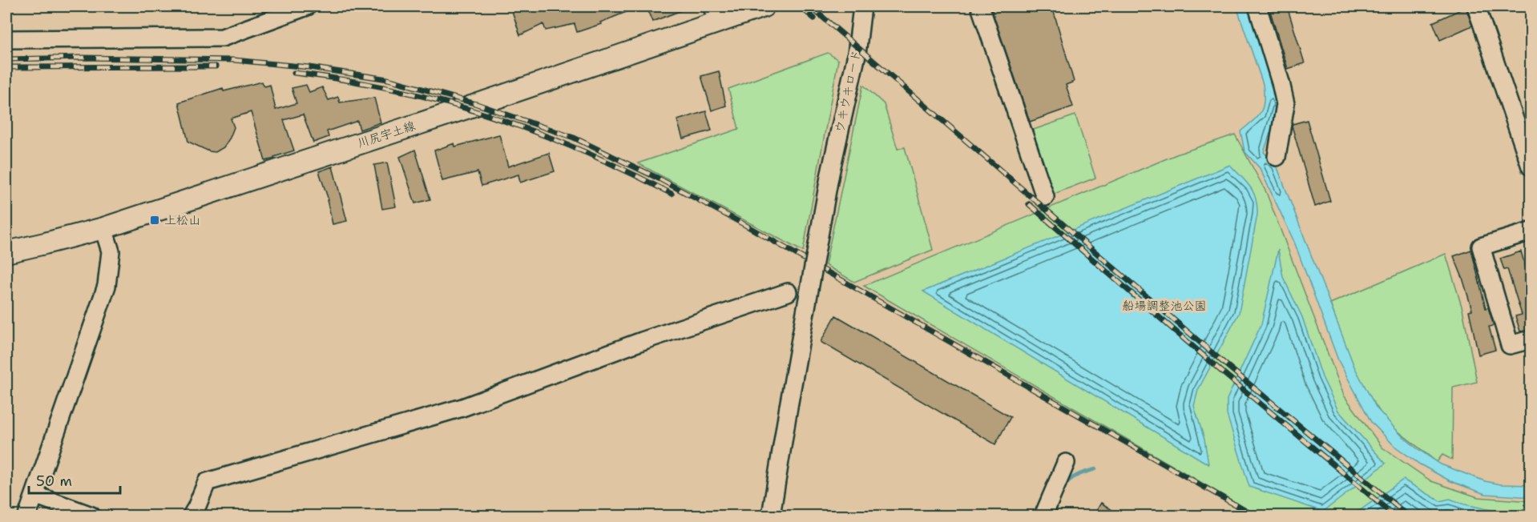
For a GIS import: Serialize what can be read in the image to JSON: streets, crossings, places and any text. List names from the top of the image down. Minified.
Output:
{"streets":{"main road":["川尻宇土線"],"street":["ウキウキロード"]},"parks":["船場調整池公園"],"places":{"transit":["上松山"]},"scale_bar":"50 m"}
